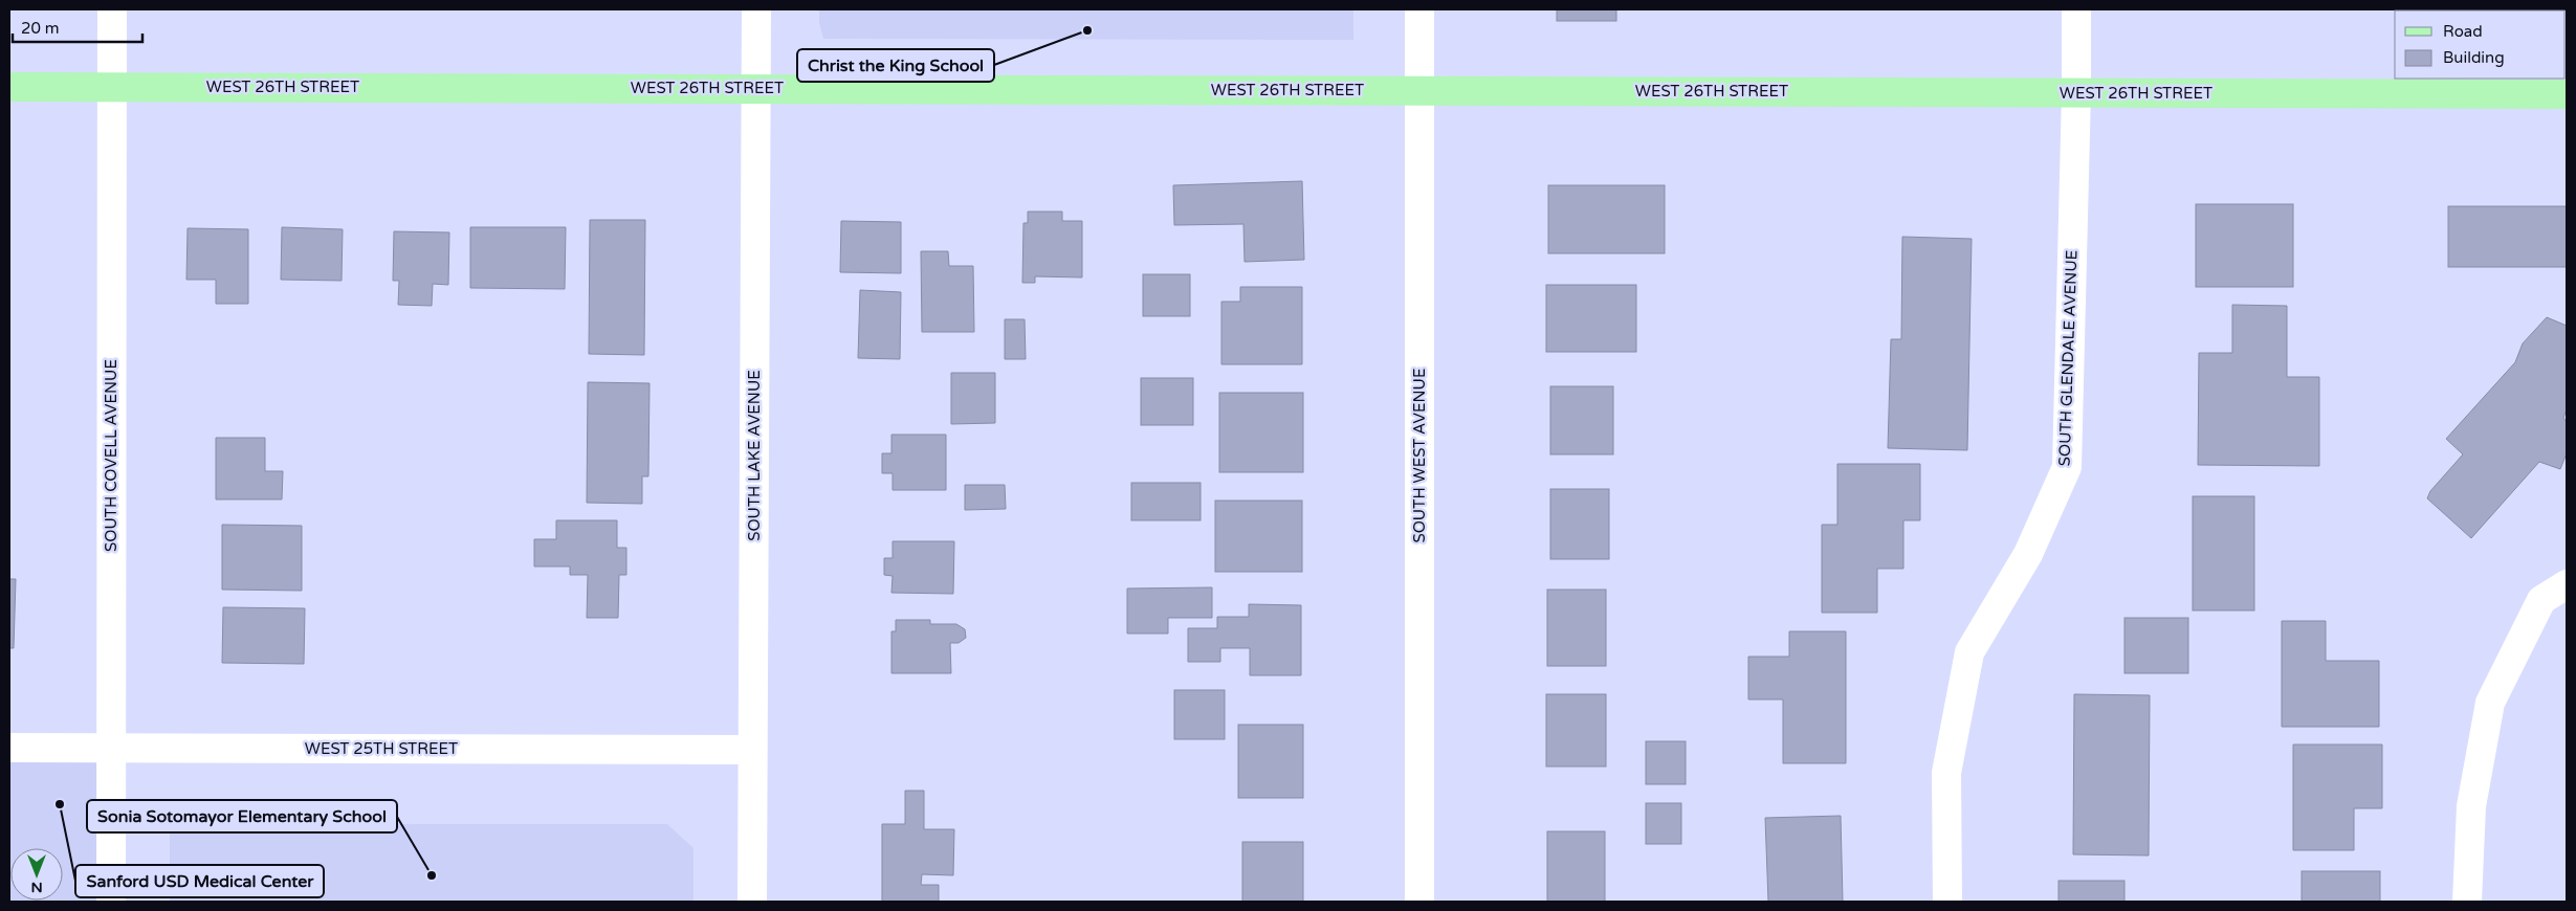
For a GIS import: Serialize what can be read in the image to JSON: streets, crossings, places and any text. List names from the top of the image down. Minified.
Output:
{"streets":{"main road":["WEST 26TH STREET"],"street":["SOUTH GLENDALE AVENUE","SOUTH COVELL AVENUE","SOUTH LAKE AVENUE","SOUTH WEST AVENUE","WEST 25TH STREET"]},"crossings":[["WEST 26TH STREET","SOUTH GLENDALE AVENUE"],["WEST 26TH STREET","SOUTH COVELL AVENUE"],["WEST 26TH STREET","SOUTH LAKE AVENUE"],["WEST 26TH STREET","SOUTH WEST AVENUE"],["SOUTH COVELL AVENUE","WEST 25TH STREET"],["SOUTH LAKE AVENUE","WEST 25TH STREET"]],"places":["Christ the King School","Sanford USD Medical Center","Sonia Sotomayor Elementary School"],"legend":["Road","Building"],"scale_bar":"20 m","north":"bottom"}
